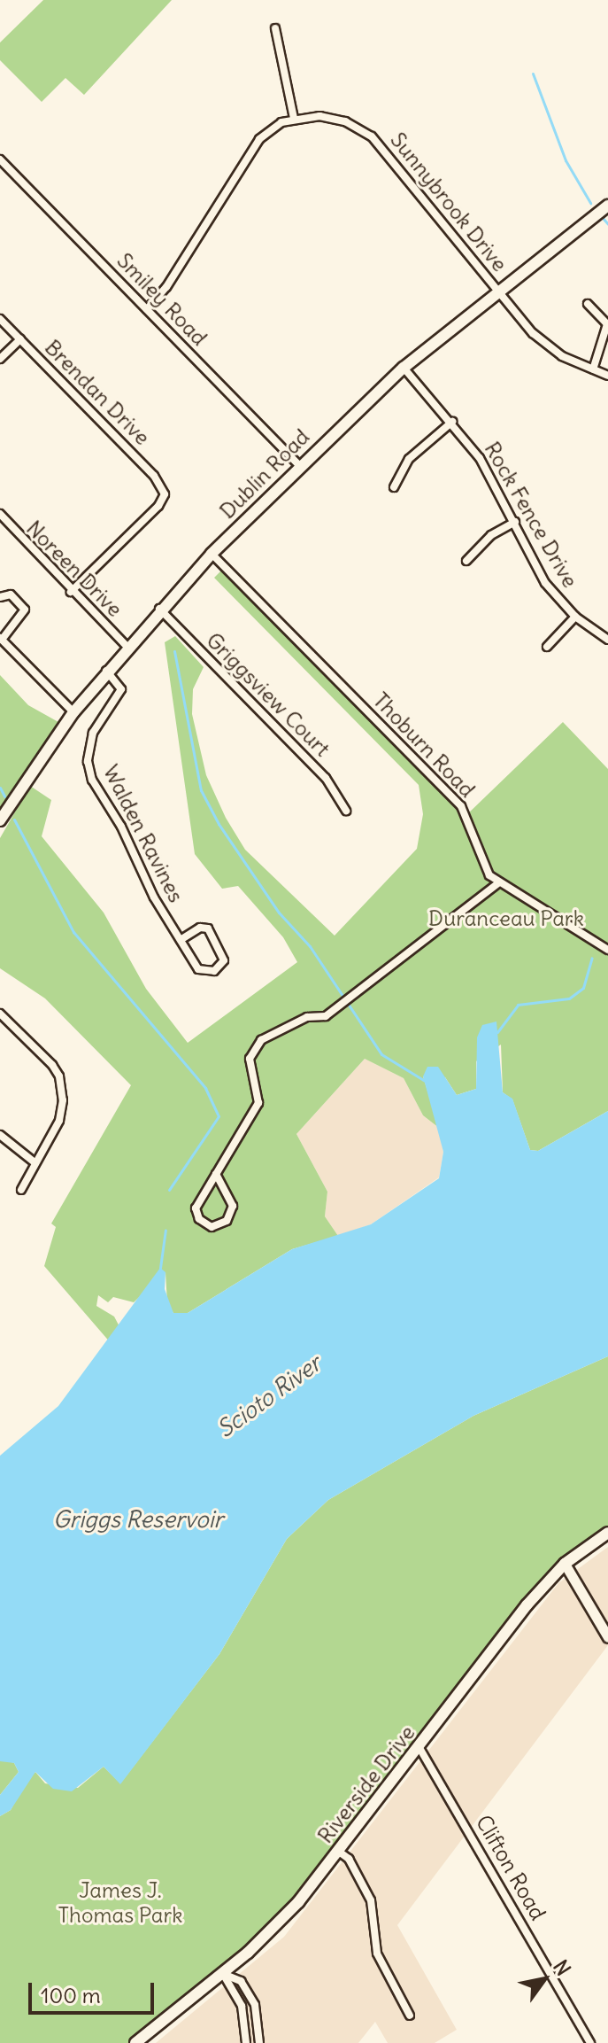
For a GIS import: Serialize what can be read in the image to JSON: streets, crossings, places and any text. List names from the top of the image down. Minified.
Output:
{"streets":{"main road":["Dublin Road","Riverside Drive"],"street":["Sunnybrook Drive","Smiley Road","Brendan Drive","Rock Fence Drive","Noreen Drive","Griggsview Court","Thoburn Road","Walden Ravines","Clifton Road"]},"crossings":[["Sunnybrook Drive","Dublin Road"],["Smiley Road","Dublin Road"],["Brendan Drive","Noreen Drive"],["Dublin Road","Rock Fence Drive"],["Dublin Road","Noreen Drive"],["Dublin Road","Griggsview Court"],["Dublin Road","Thoburn Road"],["Dublin Road","Walden Ravines"],["Riverside Drive","Clifton Road"]],"water":["Scioto River","Griggs Reservoir"],"parks":["Duranceau Park","James J. Thomas Park"],"scale_bar":"100 m","north":"top right"}
